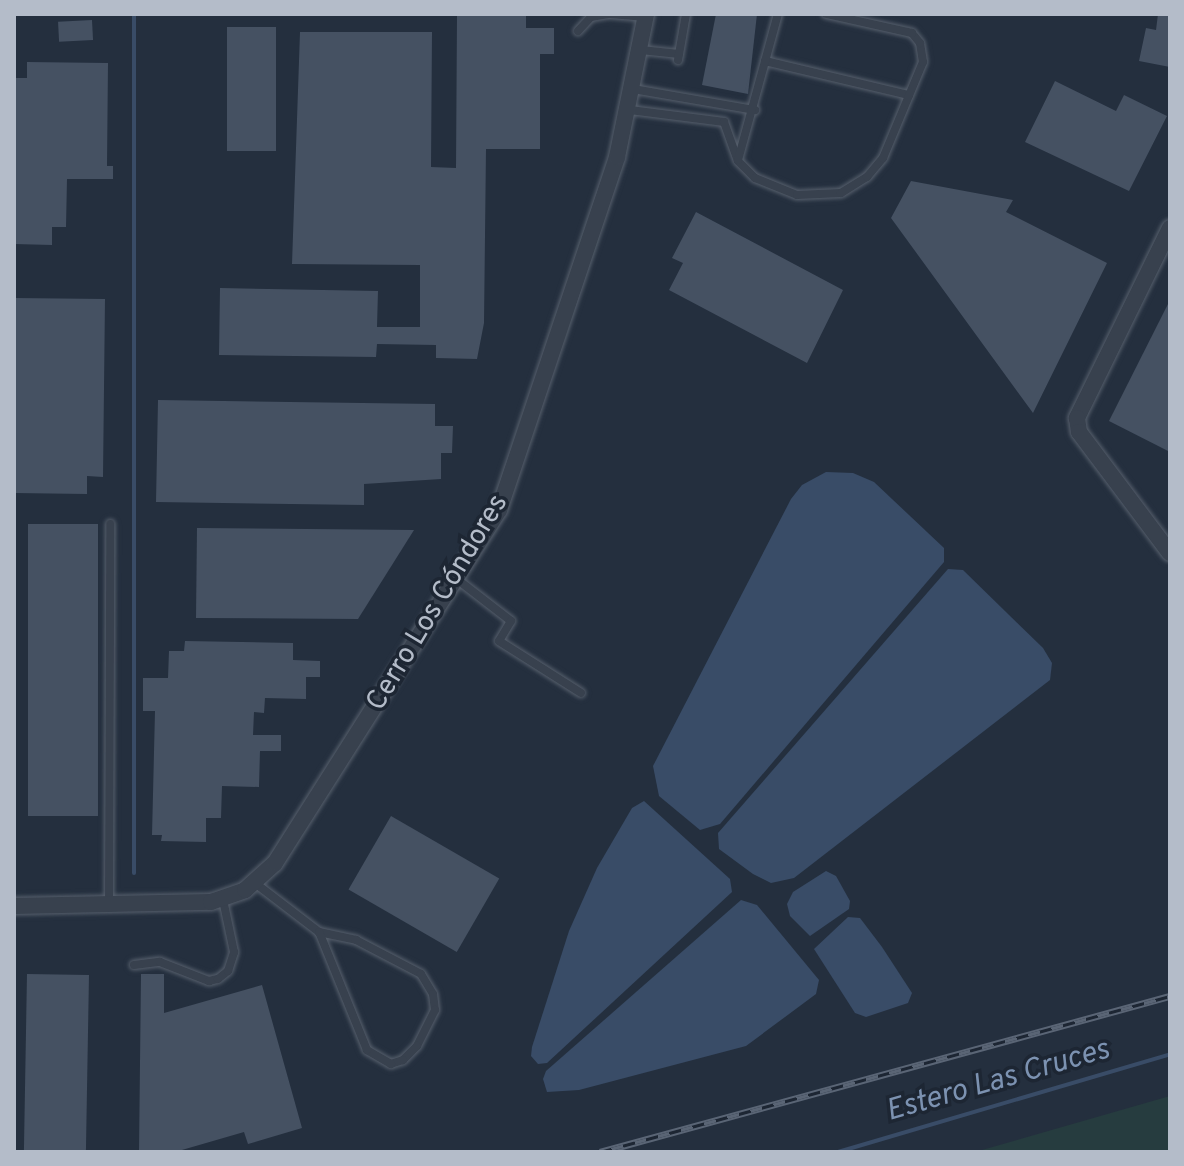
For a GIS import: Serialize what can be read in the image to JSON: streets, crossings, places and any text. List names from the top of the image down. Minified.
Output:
{"streets":{"street":["Cerro Los Cóndores"]},"water":["Estero Las Cruces"]}
